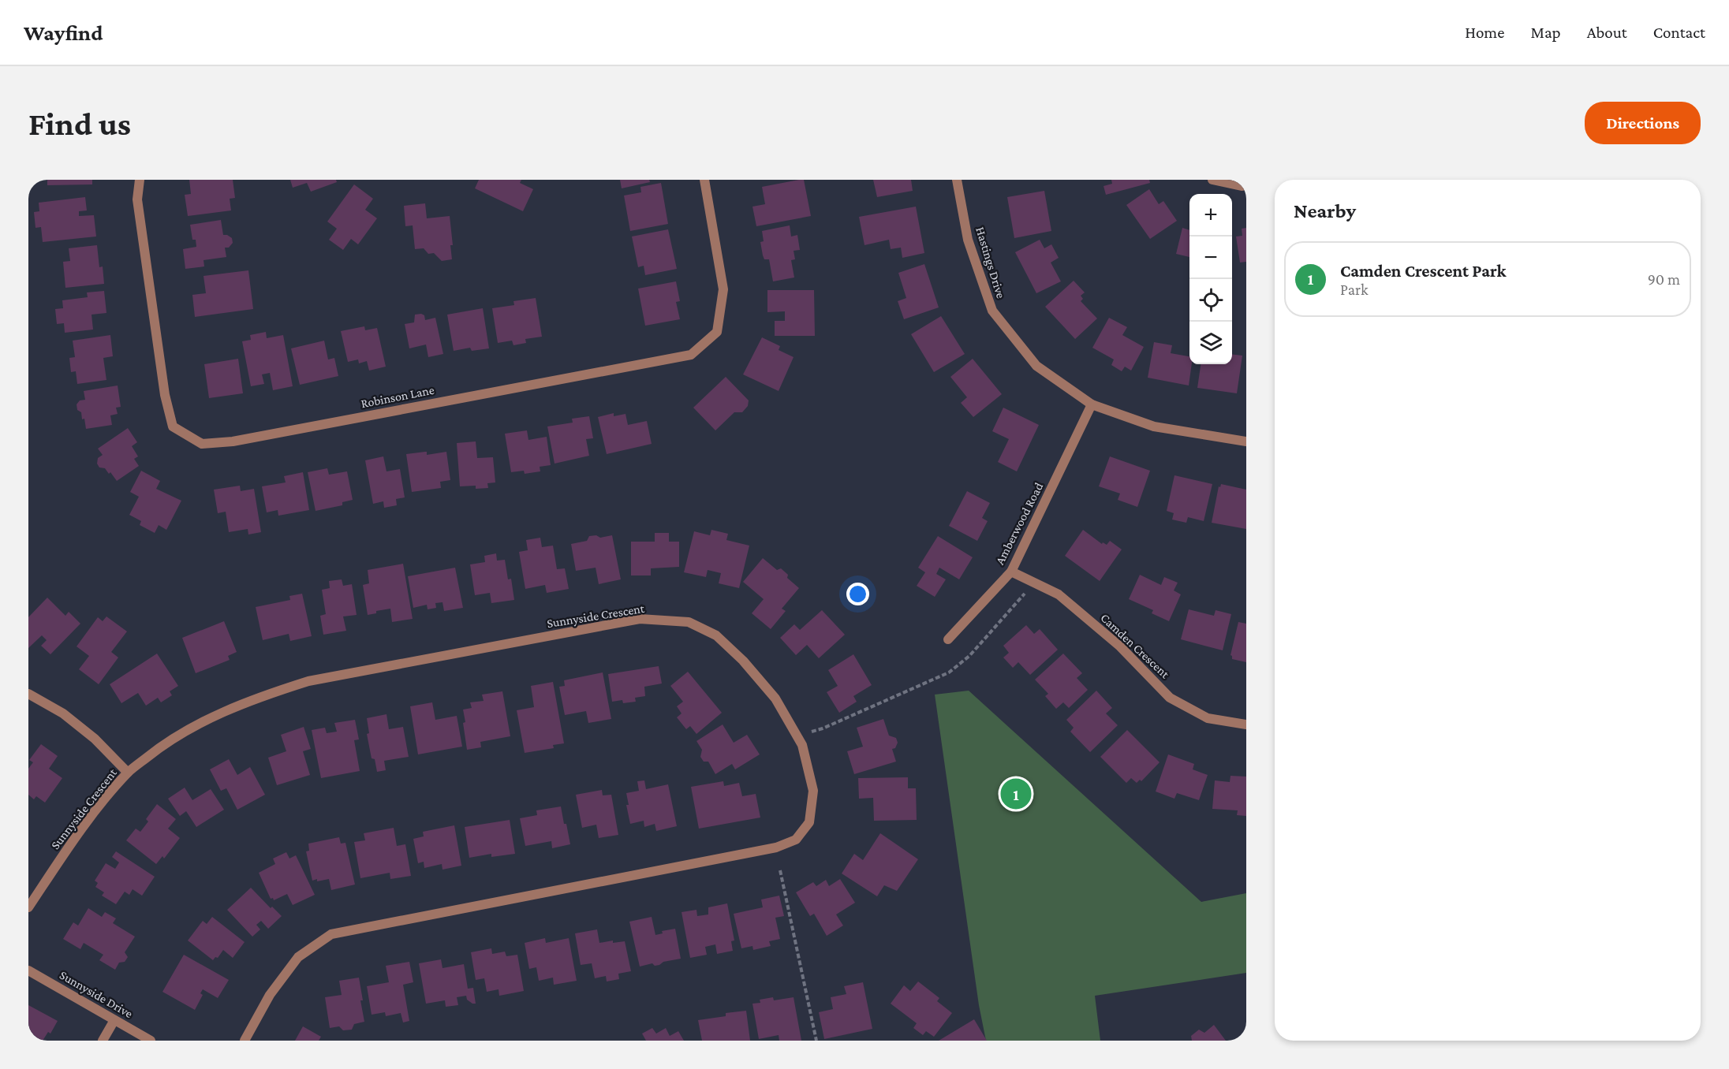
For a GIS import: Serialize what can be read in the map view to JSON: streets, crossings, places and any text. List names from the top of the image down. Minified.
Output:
{"streets":{"street":["Hastings Drive","Robinson Lane","Amberwood Road","Sunnyside Crescent","Camden Crescent","Sunnyside Drive"]},"crossings":[["Hastings Drive","Amberwood Road"],["Amberwood Road","Camden Crescent"]],"page":{"header":"Wayfind","nav":["Home","Map","About","Contact"],"buttons":"Directions","title":"Find us","heading":"Nearby","map_buttons":["+","−"],"list":[{"mark":"1","name":"Camden Crescent Park","note":"Park","value":"90 m"}],"pins":"1"}}
